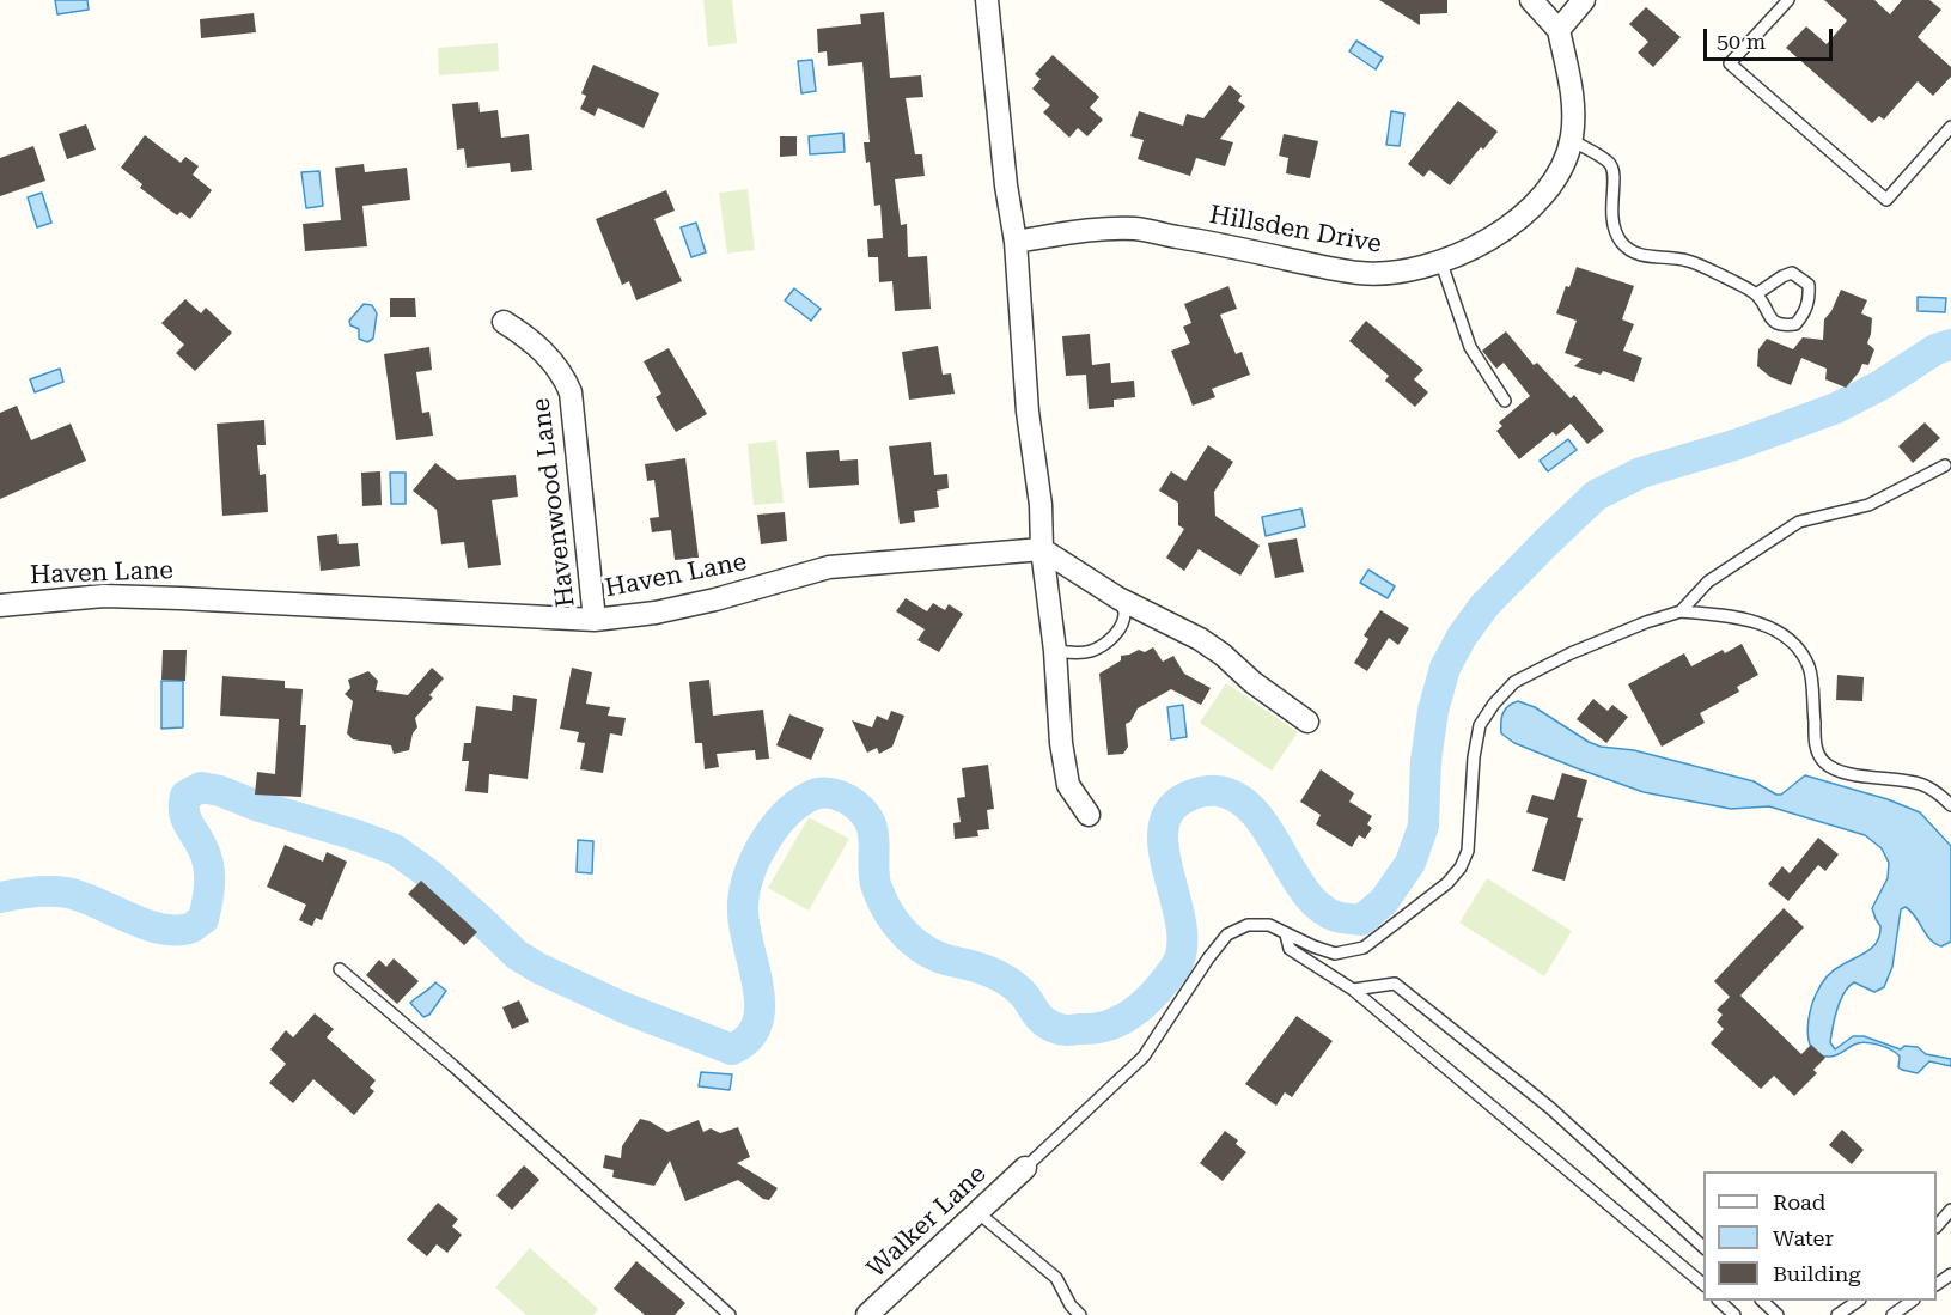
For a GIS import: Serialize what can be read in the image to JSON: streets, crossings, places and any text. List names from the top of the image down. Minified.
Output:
{"streets":{"street":["Hillsden Drive","Havenwood Lane","Haven Lane","Walker Lane"]},"crossings":[["Havenwood Lane","Haven Lane"]],"legend":["Road","Water","Building"],"scale_bar":"50 m"}
